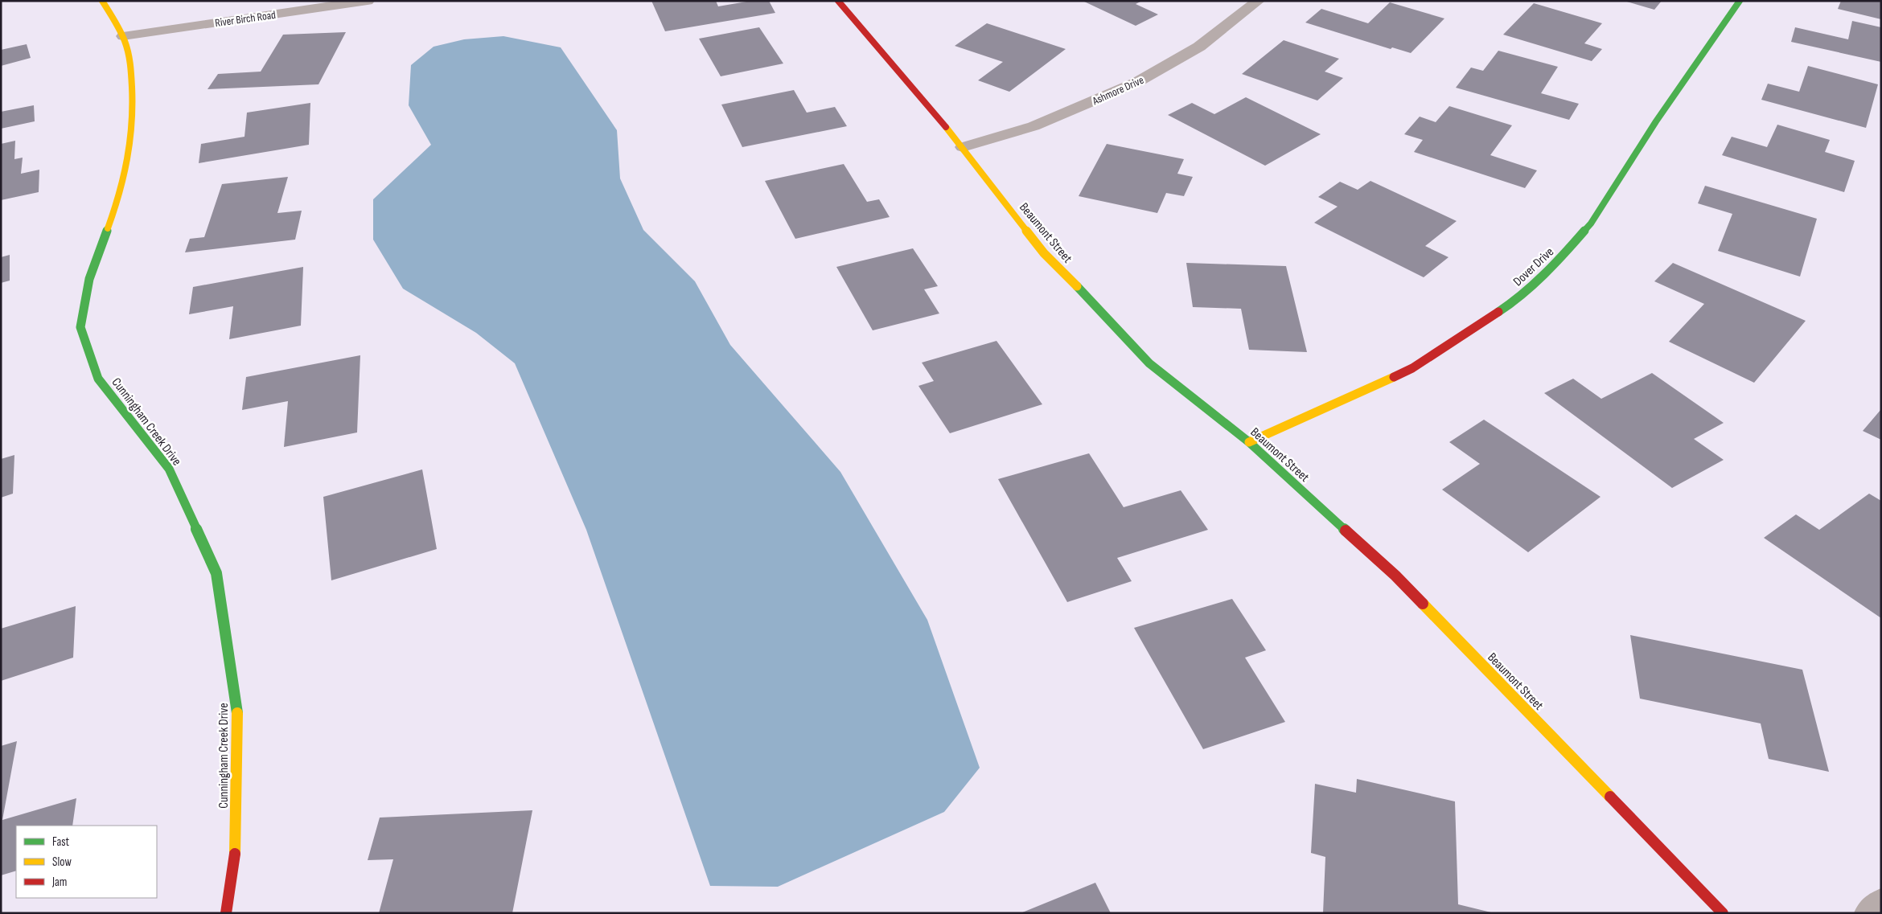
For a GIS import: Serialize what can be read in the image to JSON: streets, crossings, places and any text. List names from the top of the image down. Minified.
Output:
{"streets":{"street":["River Birch Road","Ashmore Drive","Beaumont Street","Dover Drive","Cunningham Creek Drive"]},"crossings":[["River Birch Road","Cunningham Creek Drive"],["Ashmore Drive","Beaumont Street"],["Beaumont Street","Dover Drive"]],"legend":["Fast","Slow","Jam"]}
